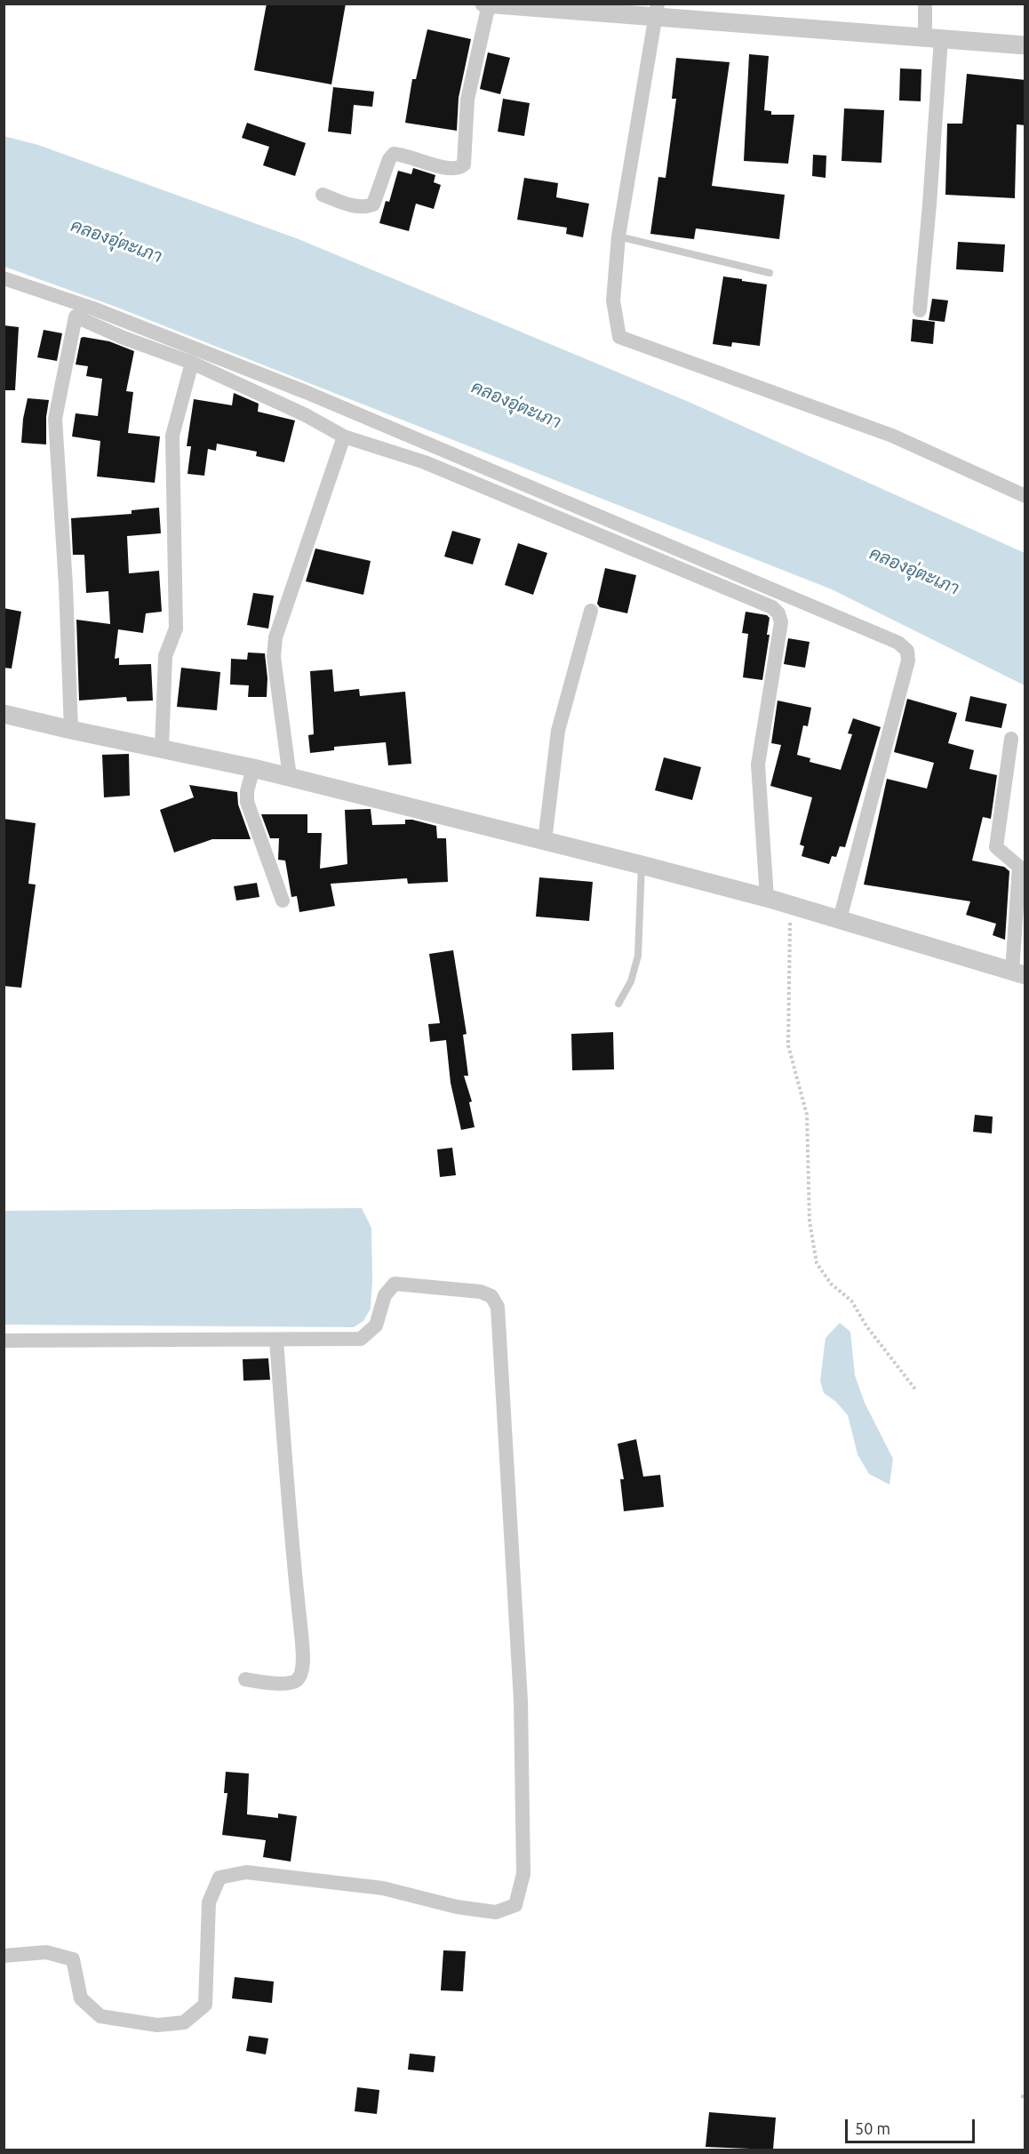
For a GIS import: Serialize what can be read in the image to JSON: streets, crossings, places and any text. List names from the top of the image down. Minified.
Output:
{"water":["คลองอุ่ตะเภา"],"scale_bar":"50 m"}
